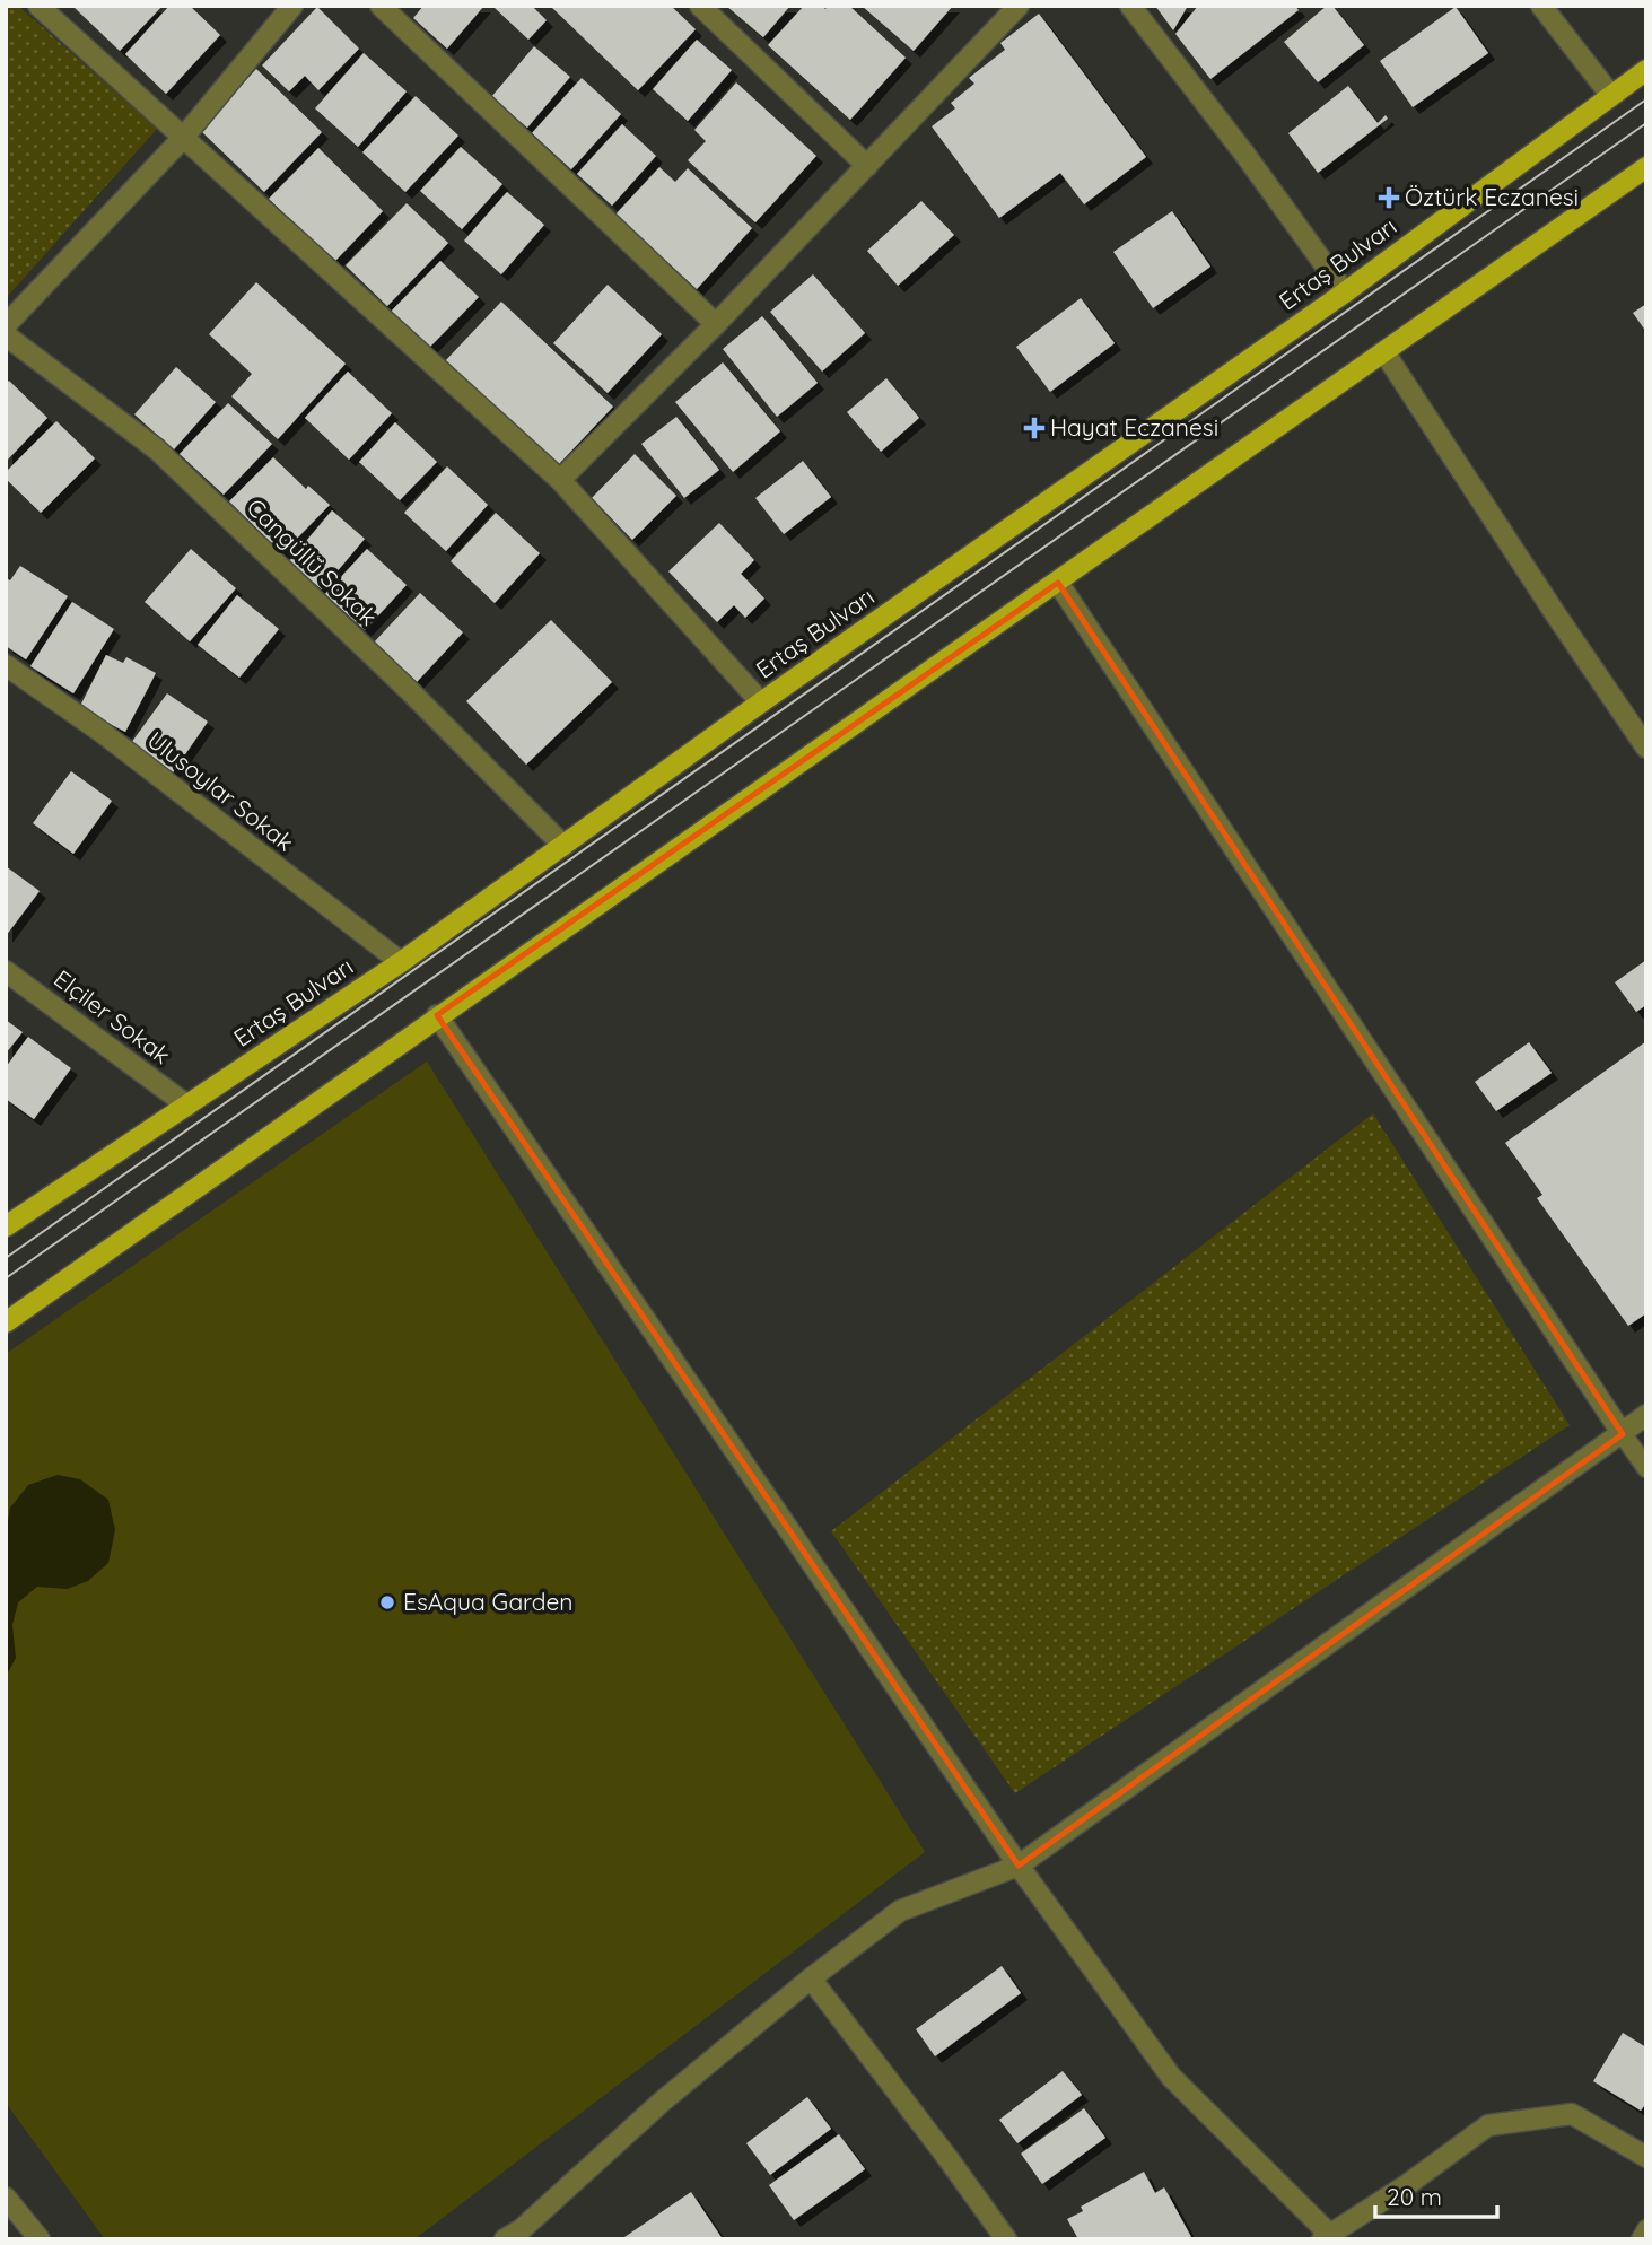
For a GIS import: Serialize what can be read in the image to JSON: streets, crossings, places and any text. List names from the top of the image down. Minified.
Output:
{"streets":{"main road":["Ertaş Bulvarı"],"street":["Cangüllü Sokak","Ulusoylar Sokak","Elçiler Sokak"]},"crossings":[["Ertaş Bulvarı","Cangüllü Sokak"],["Ertaş Bulvarı","Ulusoylar Sokak"],["Ertaş Bulvarı","Elçiler Sokak"]],"places":{"health":["Öztürk Eczanesi","Hayat Eczanesi"],"other":["EsAqua Garden"]},"scale_bar":"20 m"}
